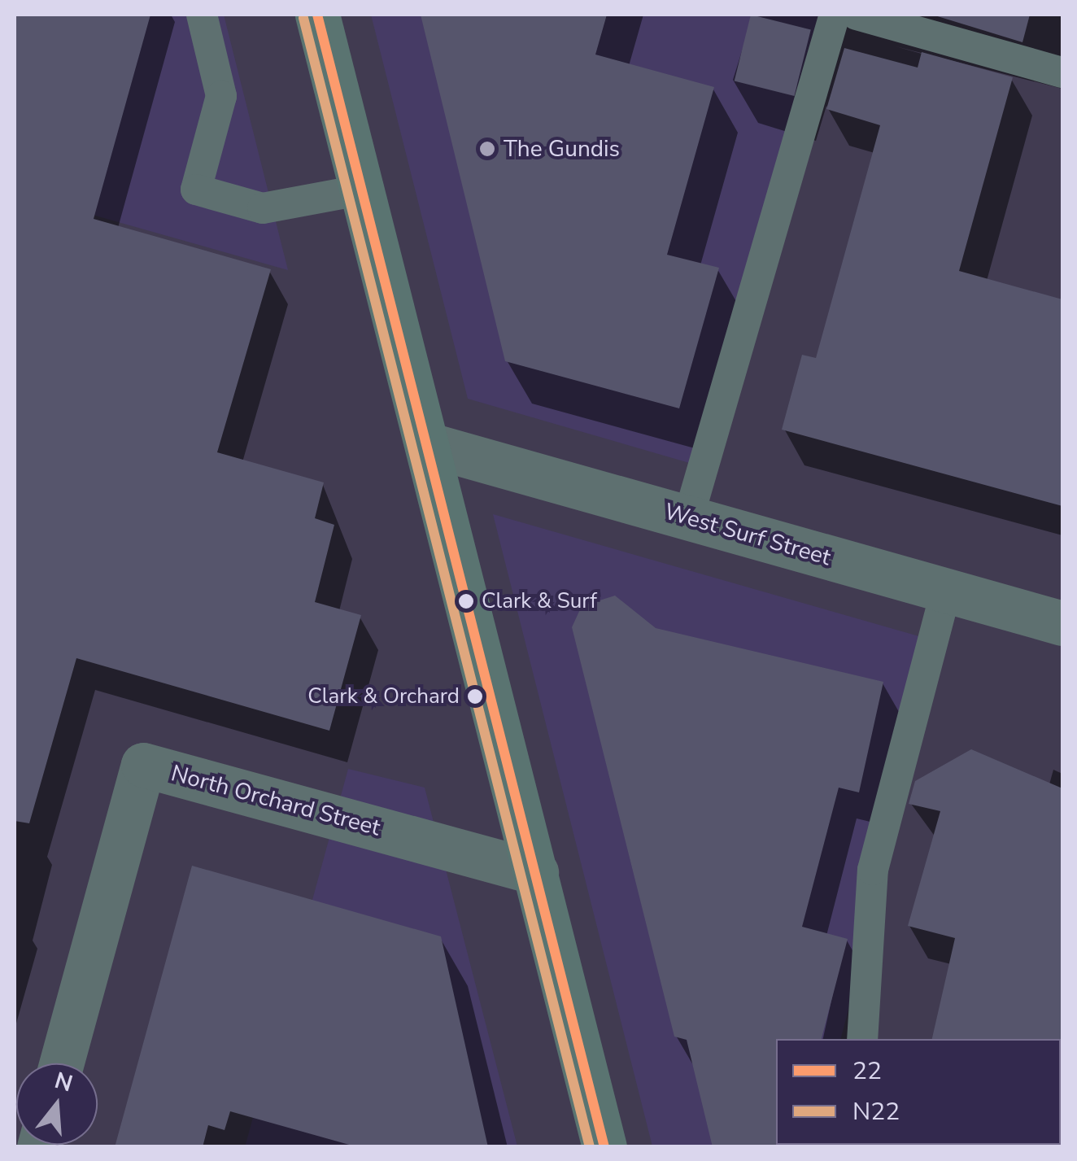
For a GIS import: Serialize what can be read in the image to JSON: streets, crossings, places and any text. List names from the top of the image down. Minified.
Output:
{"streets":{"street":["West Surf Street","North Orchard Street"]},"places":["The Gundis","Clark & Surf","Clark & Orchard"],"lines":["transit line 22","transit line N22"],"legend":["22","N22"],"north":"top"}
